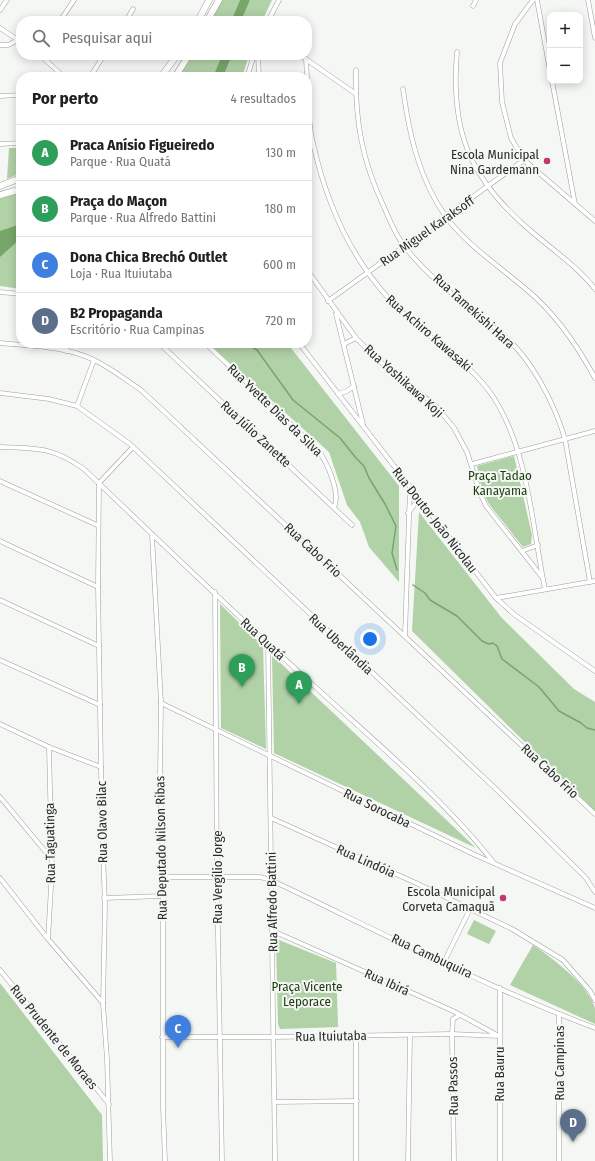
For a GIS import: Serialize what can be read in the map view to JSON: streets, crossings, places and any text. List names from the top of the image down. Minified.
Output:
{"streets":{"street":["Rua Miguel Karaksoff","Rua Tamekishi Hara","Rua Achiro Kawasaki","Rua Yoshikawa Koji","Rua Yvette Dias da Silva","Rua Júlio Zanette","Rua Doutor João Nicolau","Rua Cabo Frio","Rua Quatá","Rua Uberlândia","Rua Sorocaba","Rua Olavo Bilac","Rua Taguatinga","Rua Deputado Nilson Ribas","Rua Lindóia","Rua Vergílio Jorge","Rua Alfredo Battini","Rua Cambuquira","Rua Ibirá","Rua Ituiutaba","Rua Prudente de Moraes","Rua Campinas","Rua Bauru","Rua Passos"]},"crossings":[["Rua Miguel Karaksoff","Rua Tamekishi Hara"],["Rua Miguel Karaksoff","Rua Achiro Kawasaki"],["Rua Miguel Karaksoff","Rua Yoshikawa Koji"],["Rua Achiro Kawasaki","Rua Yoshikawa Koji"],["Rua Yvette Dias da Silva","Rua Júlio Zanette"],["Rua Quatá","Rua Sorocaba"],["Rua Quatá","Rua Olavo Bilac"],["Rua Quatá","Rua Deputado Nilson Ribas"],["Rua Quatá","Rua Vergílio Jorge"],["Rua Quatá","Rua Alfredo Battini"],["Rua Sorocaba","Rua Deputado Nilson Ribas"],["Rua Sorocaba","Rua Vergílio Jorge"],["Rua Sorocaba","Rua Alfredo Battini"],["Rua Olavo Bilac","Rua Prudente de Moraes"],["Rua Deputado Nilson Ribas","Rua Cambuquira"],["Rua Deputado Nilson Ribas","Rua Ituiutaba"],["Rua Lindóia","Rua Alfredo Battini"],["Rua Vergílio Jorge","Rua Cambuquira"],["Rua Vergílio Jorge","Rua Ituiutaba"],["Rua Alfredo Battini","Rua Cambuquira"],["Rua Alfredo Battini","Rua Ibirá"],["Rua Alfredo Battini","Rua Ituiutaba"],["Rua Cambuquira","Rua Campinas"],["Rua Cambuquira","Rua Bauru"],["Rua Ibirá","Rua Ituiutaba"],["Rua Ibirá","Rua Bauru"],["Rua Ibirá","Rua Passos"],["Rua Ituiutaba","Rua Bauru"],["Rua Ituiutaba","Rua Passos"]],"parks":["Praça Tadao Kanayama","Praça Vicente Leporace"],"places":["Escola Municipal Nina Gardemann","Escola Municipal Corveta Camaquã"],"page":{"map_buttons":["+","−"],"search":"Pesquisar aqui","heading":["Por perto","4 resultados"],"list":[{"mark":"A","name":"Praca Anísio Figueiredo","note":"Parque · Rua Quatá","value":"130 m"},{"mark":"B","name":"Praça do Maçon","note":"Parque · Rua Alfredo Battini","value":"180 m"},{"mark":"C","name":"Dona Chica Brechó Outlet","note":"Loja · Rua Ituiutaba","value":"600 m"},{"mark":"D","name":"B2 Propaganda","note":"Escritório · Rua Campinas","value":"720 m"}],"pins":["B","A","C","D"]}}
